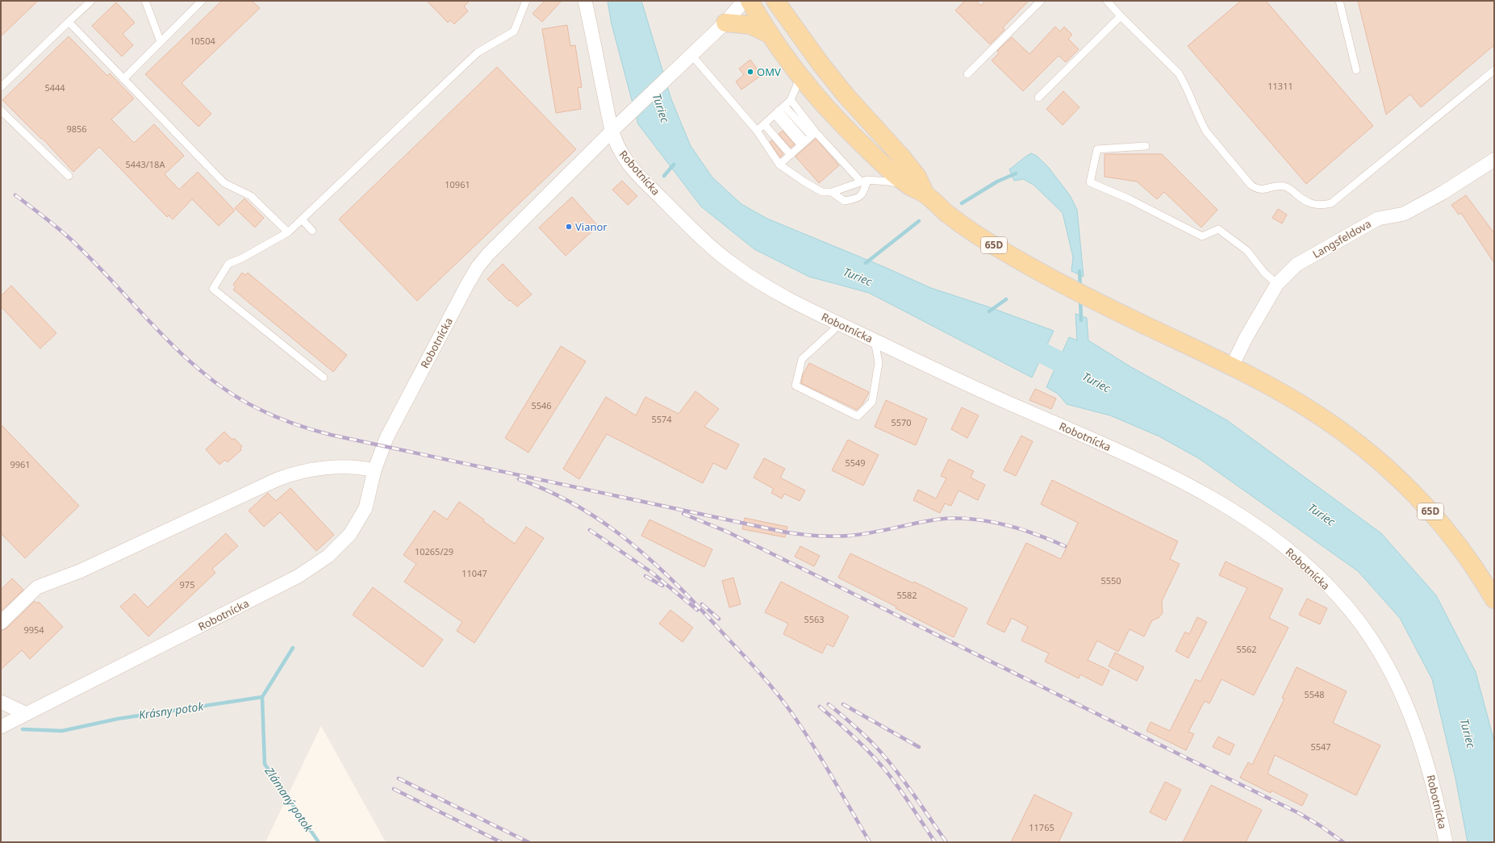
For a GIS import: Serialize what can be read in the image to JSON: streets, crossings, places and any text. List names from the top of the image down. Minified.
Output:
{"streets":{"main road":["65D"],"street":["Robotnícka","Langsfeldova"]},"crossings":[["Langsfeldova","65D"]],"water":["Turiec","Krásny potok","Zlámaný potok"],"places":["OMV","Vianor"],"house_numbers":["10504","11311","5444","9856","5443/18A","10961","5546","5574","5570","5549","9961","10265/29","11047","5550","975","5582","5563","9954","5562","5548","5547","11765"]}
